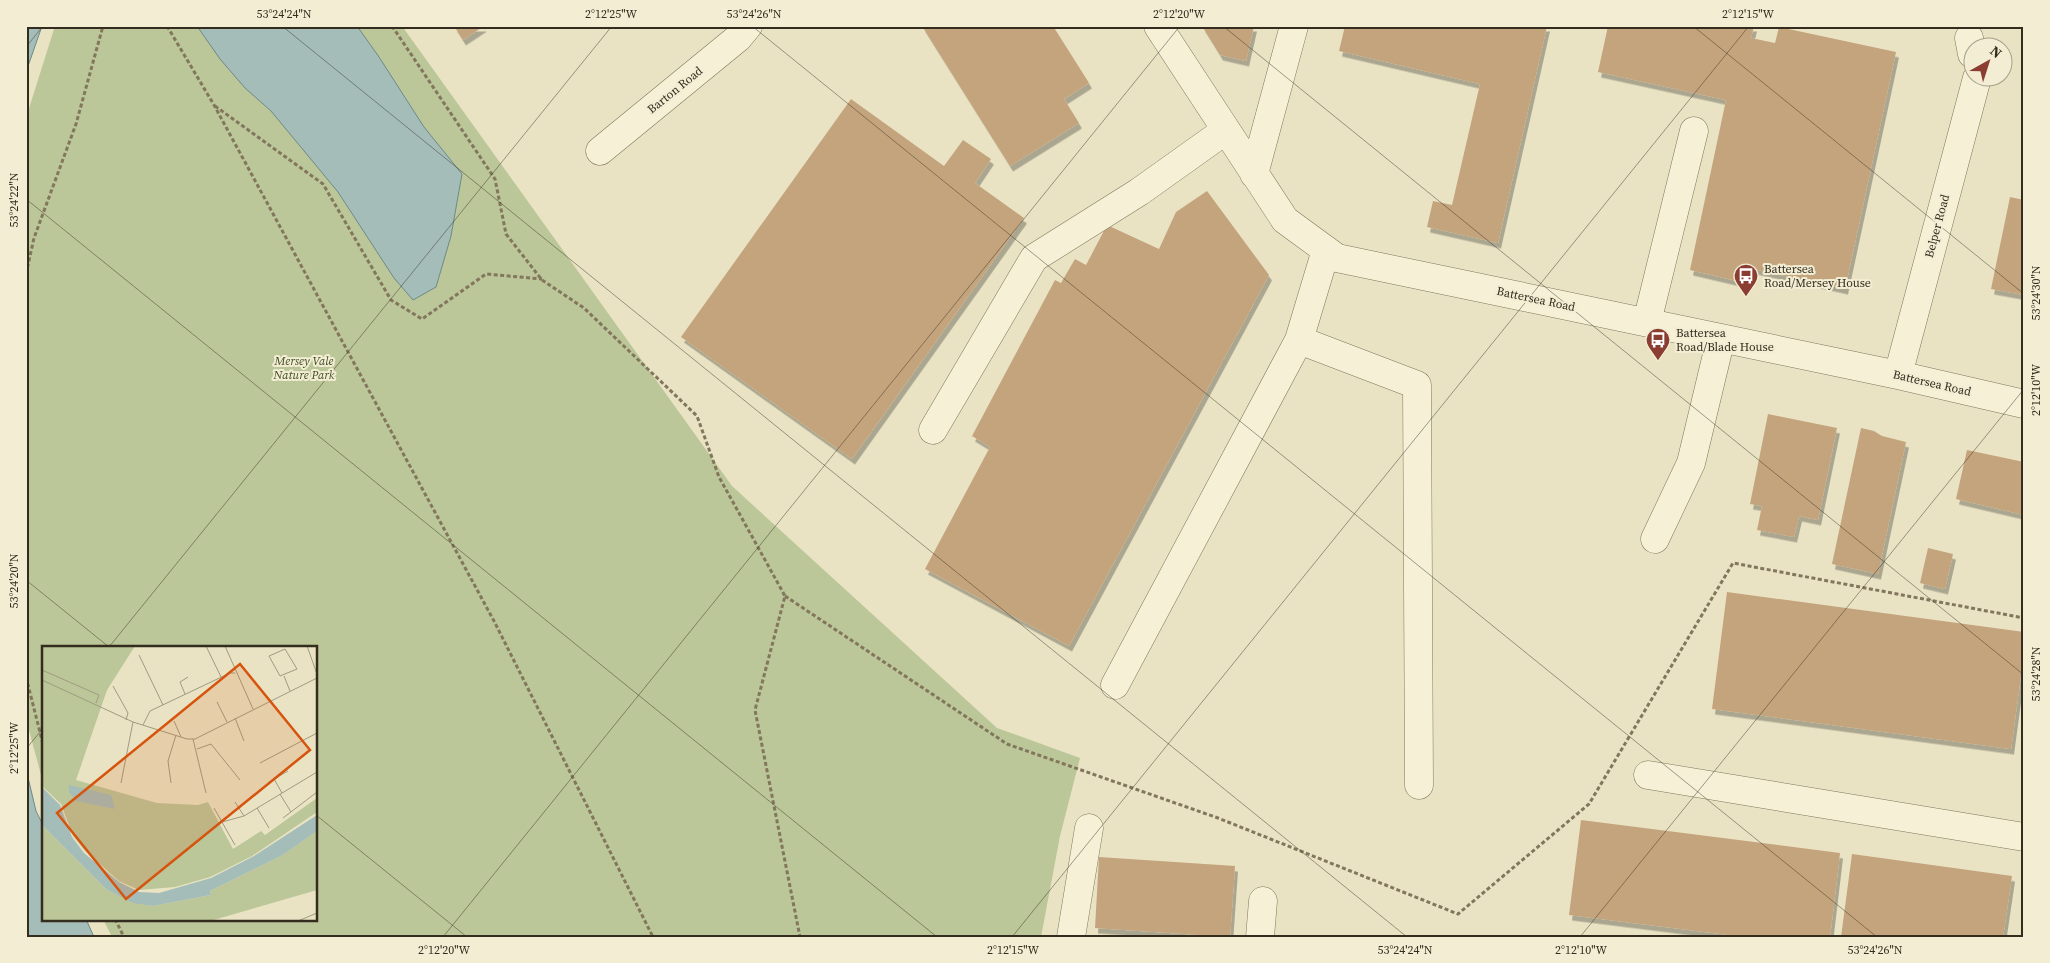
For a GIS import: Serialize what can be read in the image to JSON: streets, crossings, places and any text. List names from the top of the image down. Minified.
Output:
{"streets":{"street":["Barton Road","Belper Road","Battersea Road"]},"crossings":[["Belper Road","Battersea Road"]],"parks":["Mersey Vale Nature Park"],"places":{"bus stop":["Battersea Road/Mersey House","Battersea Road/Blade House"]},"north":"top right","coordinates":["53°24'24\"N","2°12'25\"W","53°24'26\"N","2°12'20\"W","2°12'15\"W","53°24'22\"N","53°24'30\"N","2°12'10\"W","53°24'20\"N","53°24'28\"N"]}
